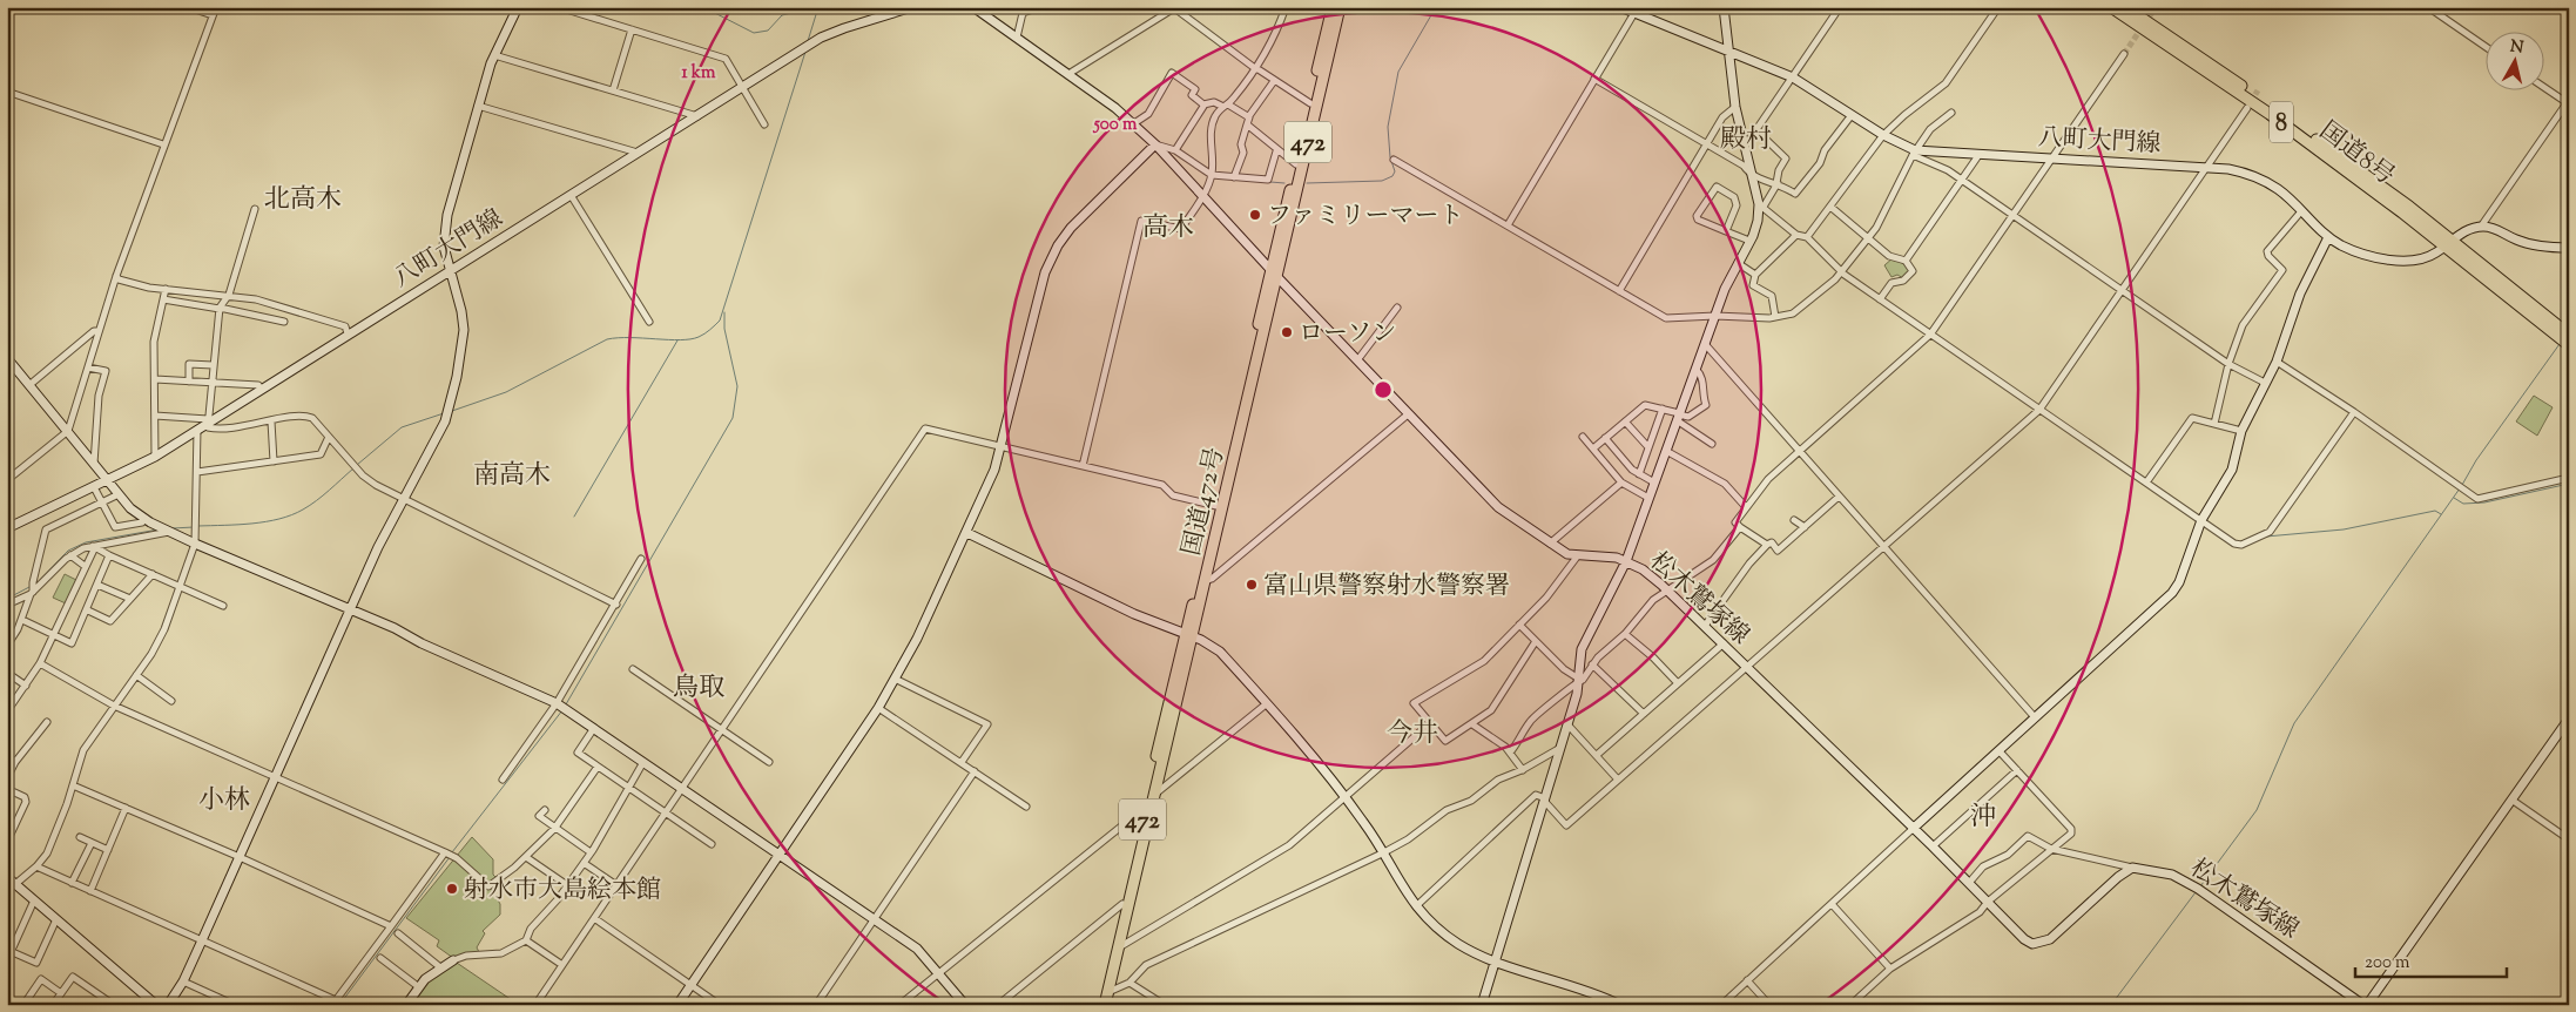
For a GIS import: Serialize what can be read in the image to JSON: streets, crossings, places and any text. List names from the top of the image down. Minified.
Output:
{"streets":{"highway":["8","472","国道8号","国道472号"],"street":["八町大門線","松木鷲塚線"]},"crossings":[["八町大門線","国道8号"],["国道472号","松木鷲塚線"]],"districts":["殿村","北高木","高木","南高木","鳥取","今井","小林","沖"],"places":["ファミリーマート","ローソン","富山県警察射水警察署","射水市大島絵本館"],"scale_bar":"200 m","north":"top","rings":["1 km","500 m"]}
